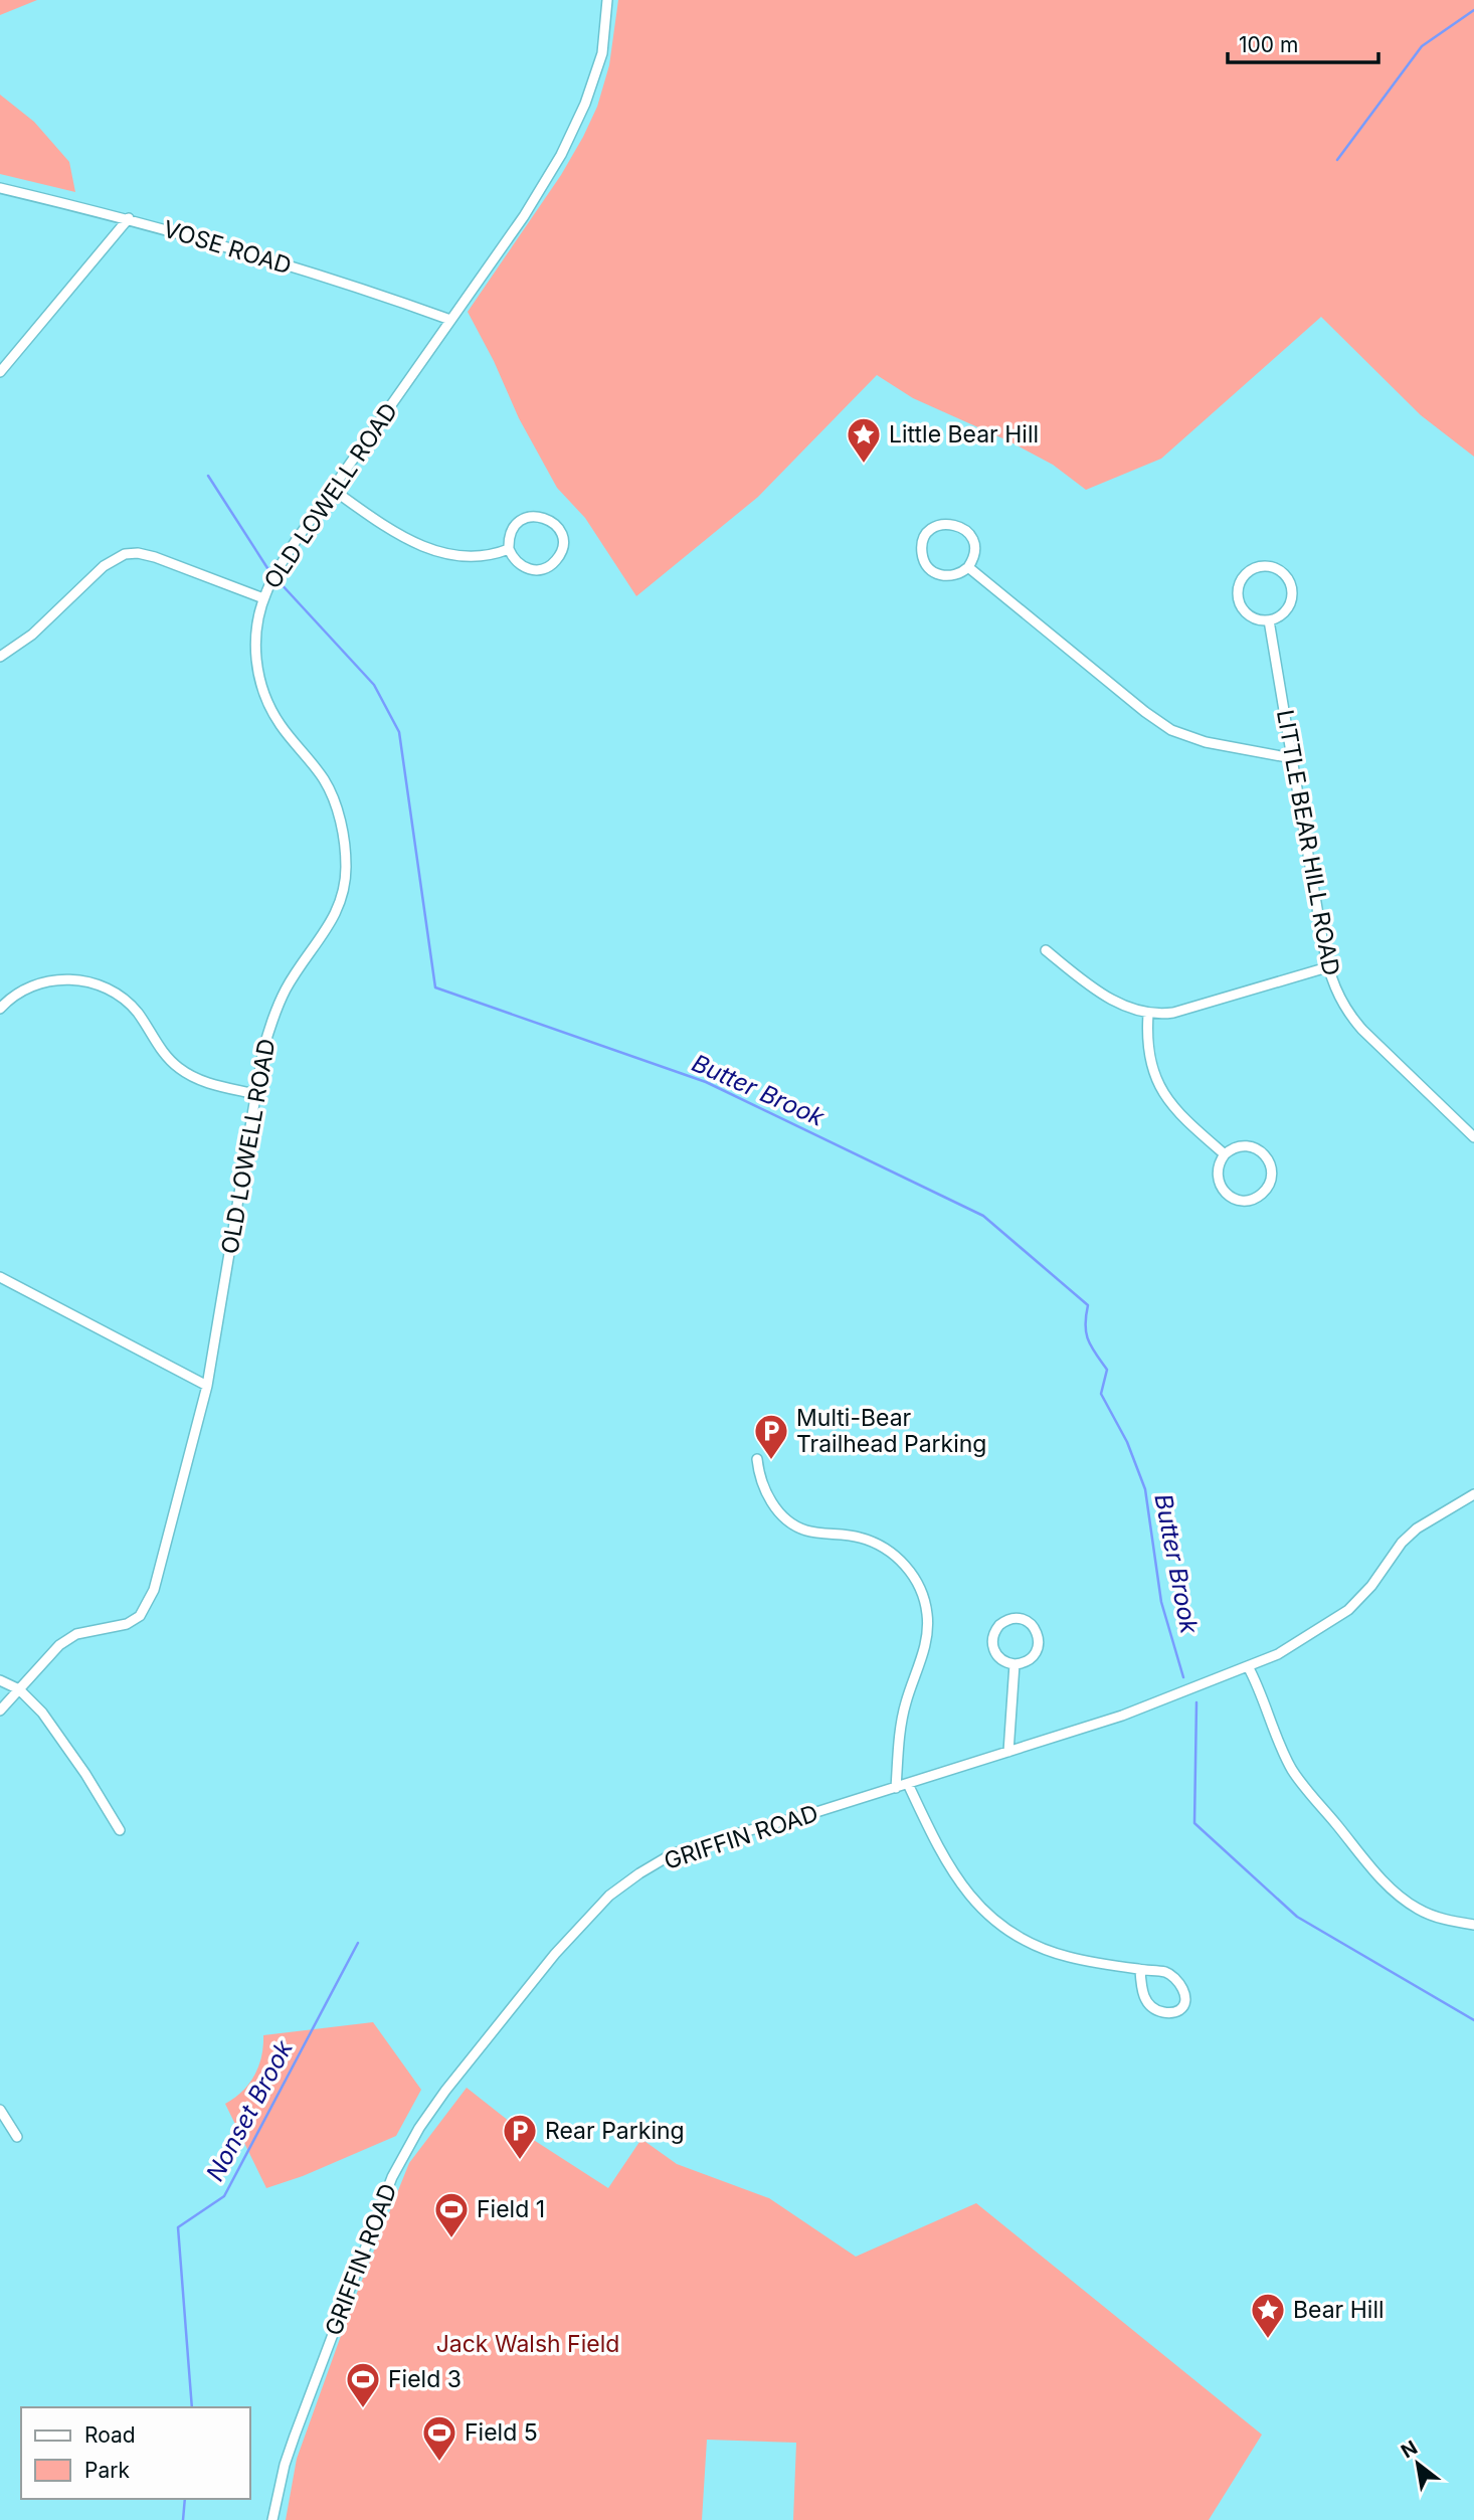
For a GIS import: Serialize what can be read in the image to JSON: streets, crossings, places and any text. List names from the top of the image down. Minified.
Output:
{"streets":{"street":["VOSE ROAD","OLD LOWELL ROAD","LITTLE BEAR HILL ROAD","GRIFFIN ROAD"]},"crossings":[["VOSE ROAD","OLD LOWELL ROAD"]],"water":["Butter Brook","Nonset Brook"],"parks":["Jack Walsh Field"],"places":{"place":["Little Bear Hill","Bear Hill"],"parking":["Multi-Bear Trailhead Parking","Rear Parking"],"sports":["Field 1","Field 3","Field 5"]},"legend":["Road","Park"],"scale_bar":"100 m","north":"top left"}
